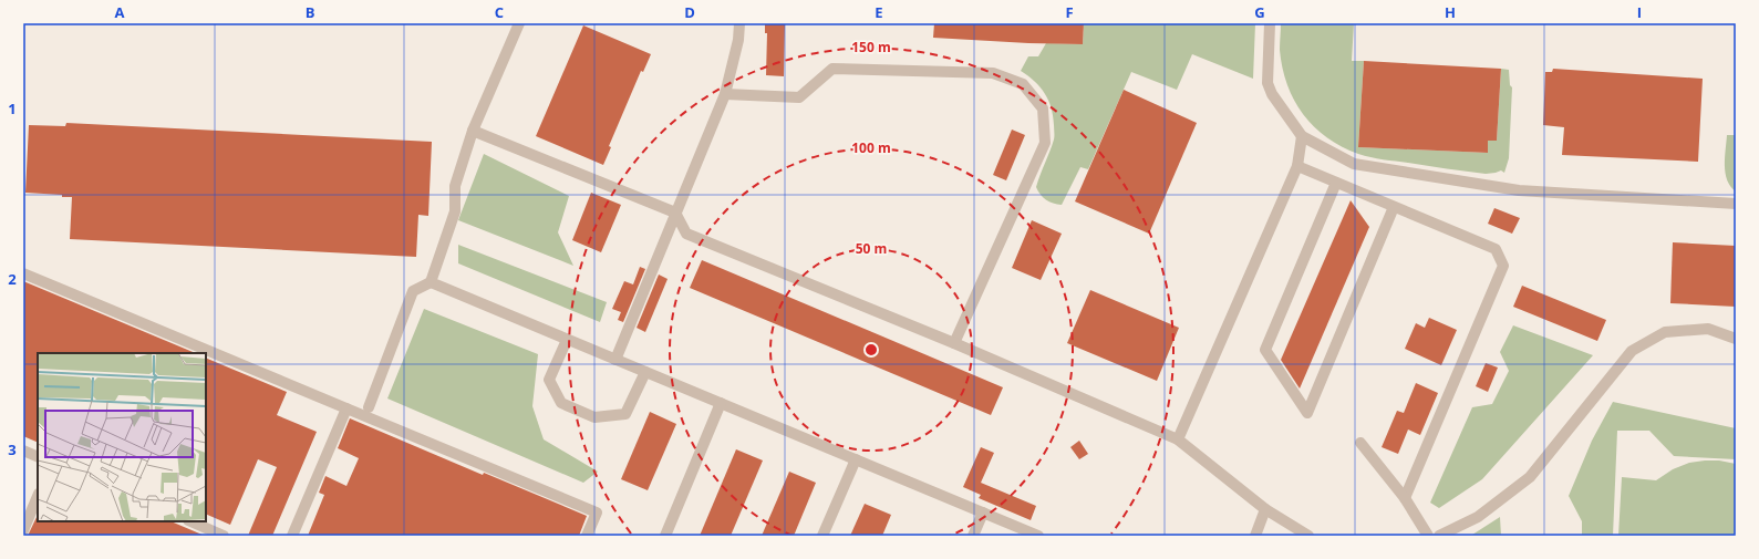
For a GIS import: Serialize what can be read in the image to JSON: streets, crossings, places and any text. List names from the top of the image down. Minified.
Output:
{"grid":{"columns":["A","B","C","D","E","F","G","H","I"],"rows":["1","2","3"]},"rings":["150 m","100 m","50 m"]}
